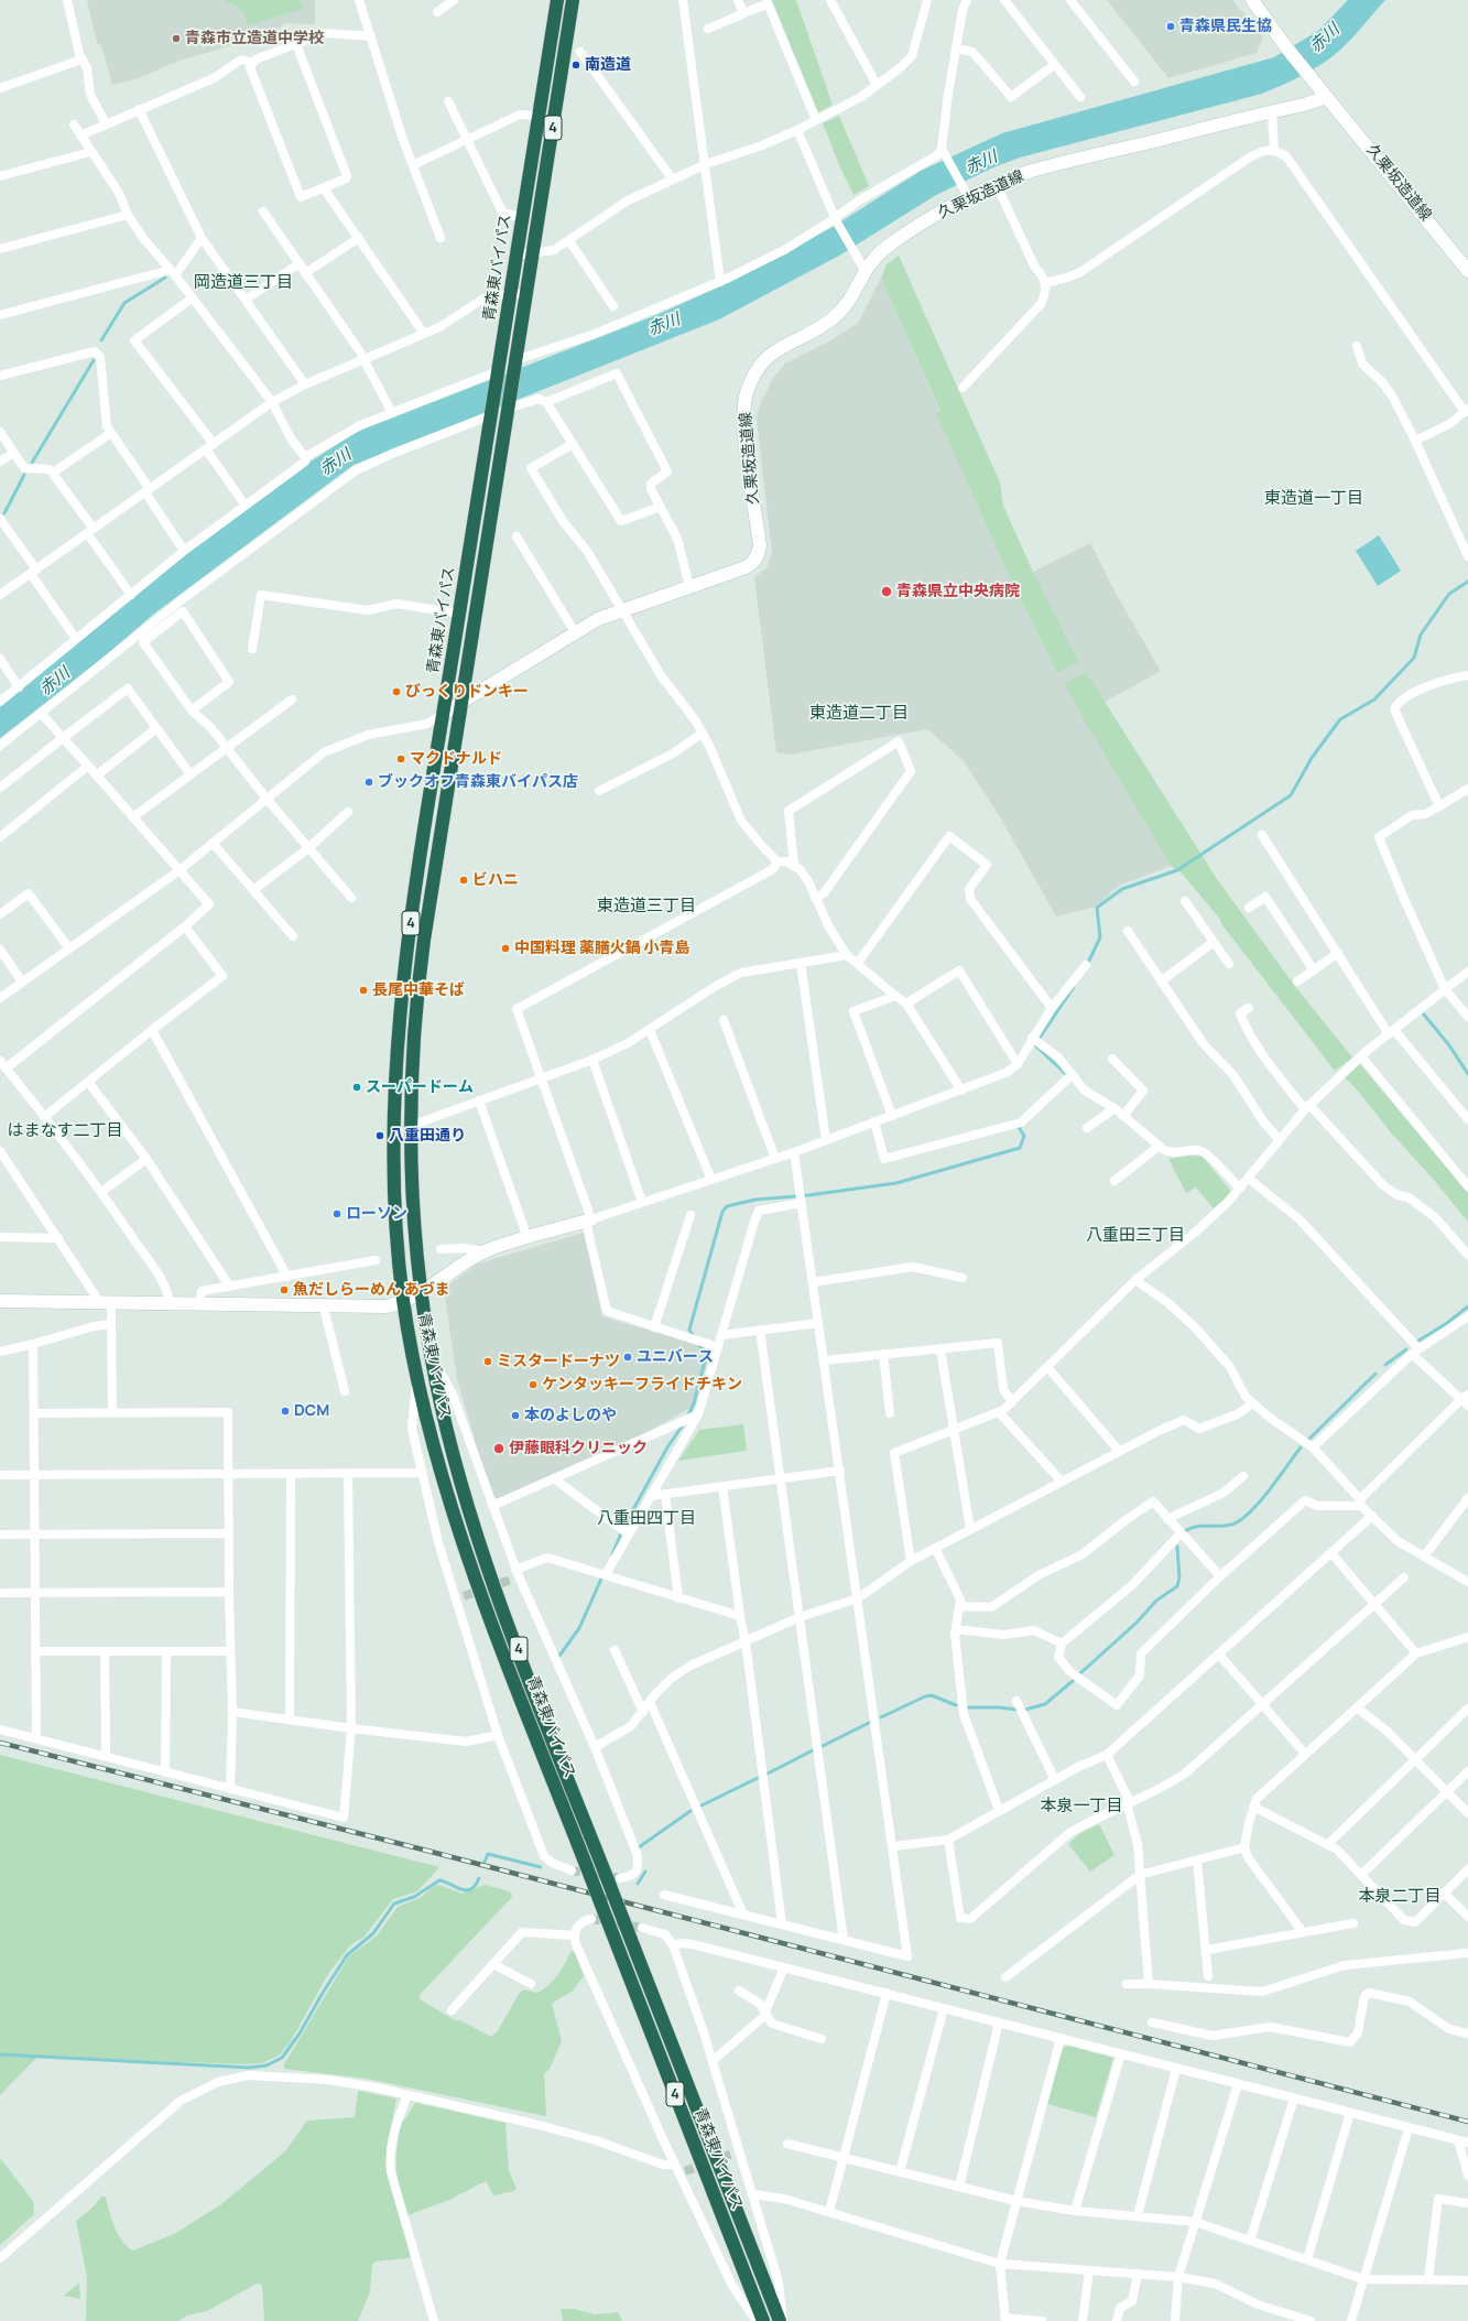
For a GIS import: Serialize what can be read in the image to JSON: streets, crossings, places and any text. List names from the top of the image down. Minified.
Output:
{"streets":{"highway":["4","青森東バイパス"],"main road":["久栗坂造道線"]},"crossings":[["久栗坂造道線","青森東バイパス"]],"districts":["岡造道三丁目","東造道一丁目","東造道二丁目","東造道三丁目","はまなす二丁目","八重田三丁目","八重田四丁目","本泉一丁目","本泉二丁目"],"water":["赤川"],"places":["青森県民生協","青森市立造道中学校","南造道","青森県立中央病院","びっくりドンキー","マクドナルド","ブックオフ青森東バイパス店","ビハニ","中国料理 薬膳火鍋 小青島","長尾中華そば","スーパードーム","八重田通り","ローソン","魚だしらーめん あづま","ユニバース","ミスタードーナツ","ケンタッキーフライドチキン","DCM","本のよしのや","伊藤眼科クリニック"]}
